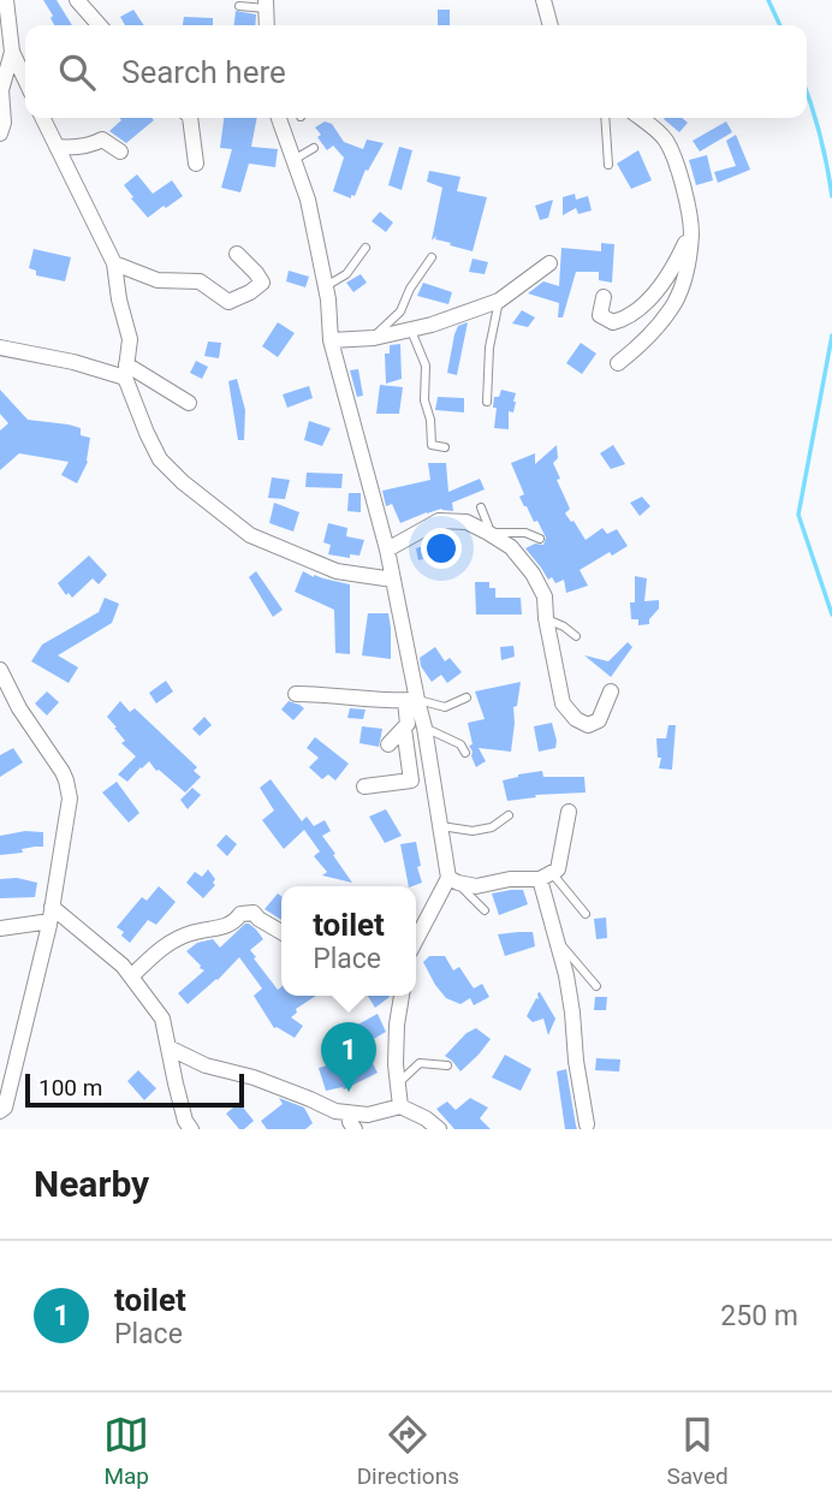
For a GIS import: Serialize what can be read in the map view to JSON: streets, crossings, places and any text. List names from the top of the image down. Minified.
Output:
{"scale_bar":"100 m","page":{"search":"Search here","popup":["toilet","Place"],"pins":"1","scale":"100 m","heading":"Nearby","list":[{"mark":"1","name":"toilet","note":"Place","value":"250 m"}],"nav":["Map","Directions","Saved"]}}
